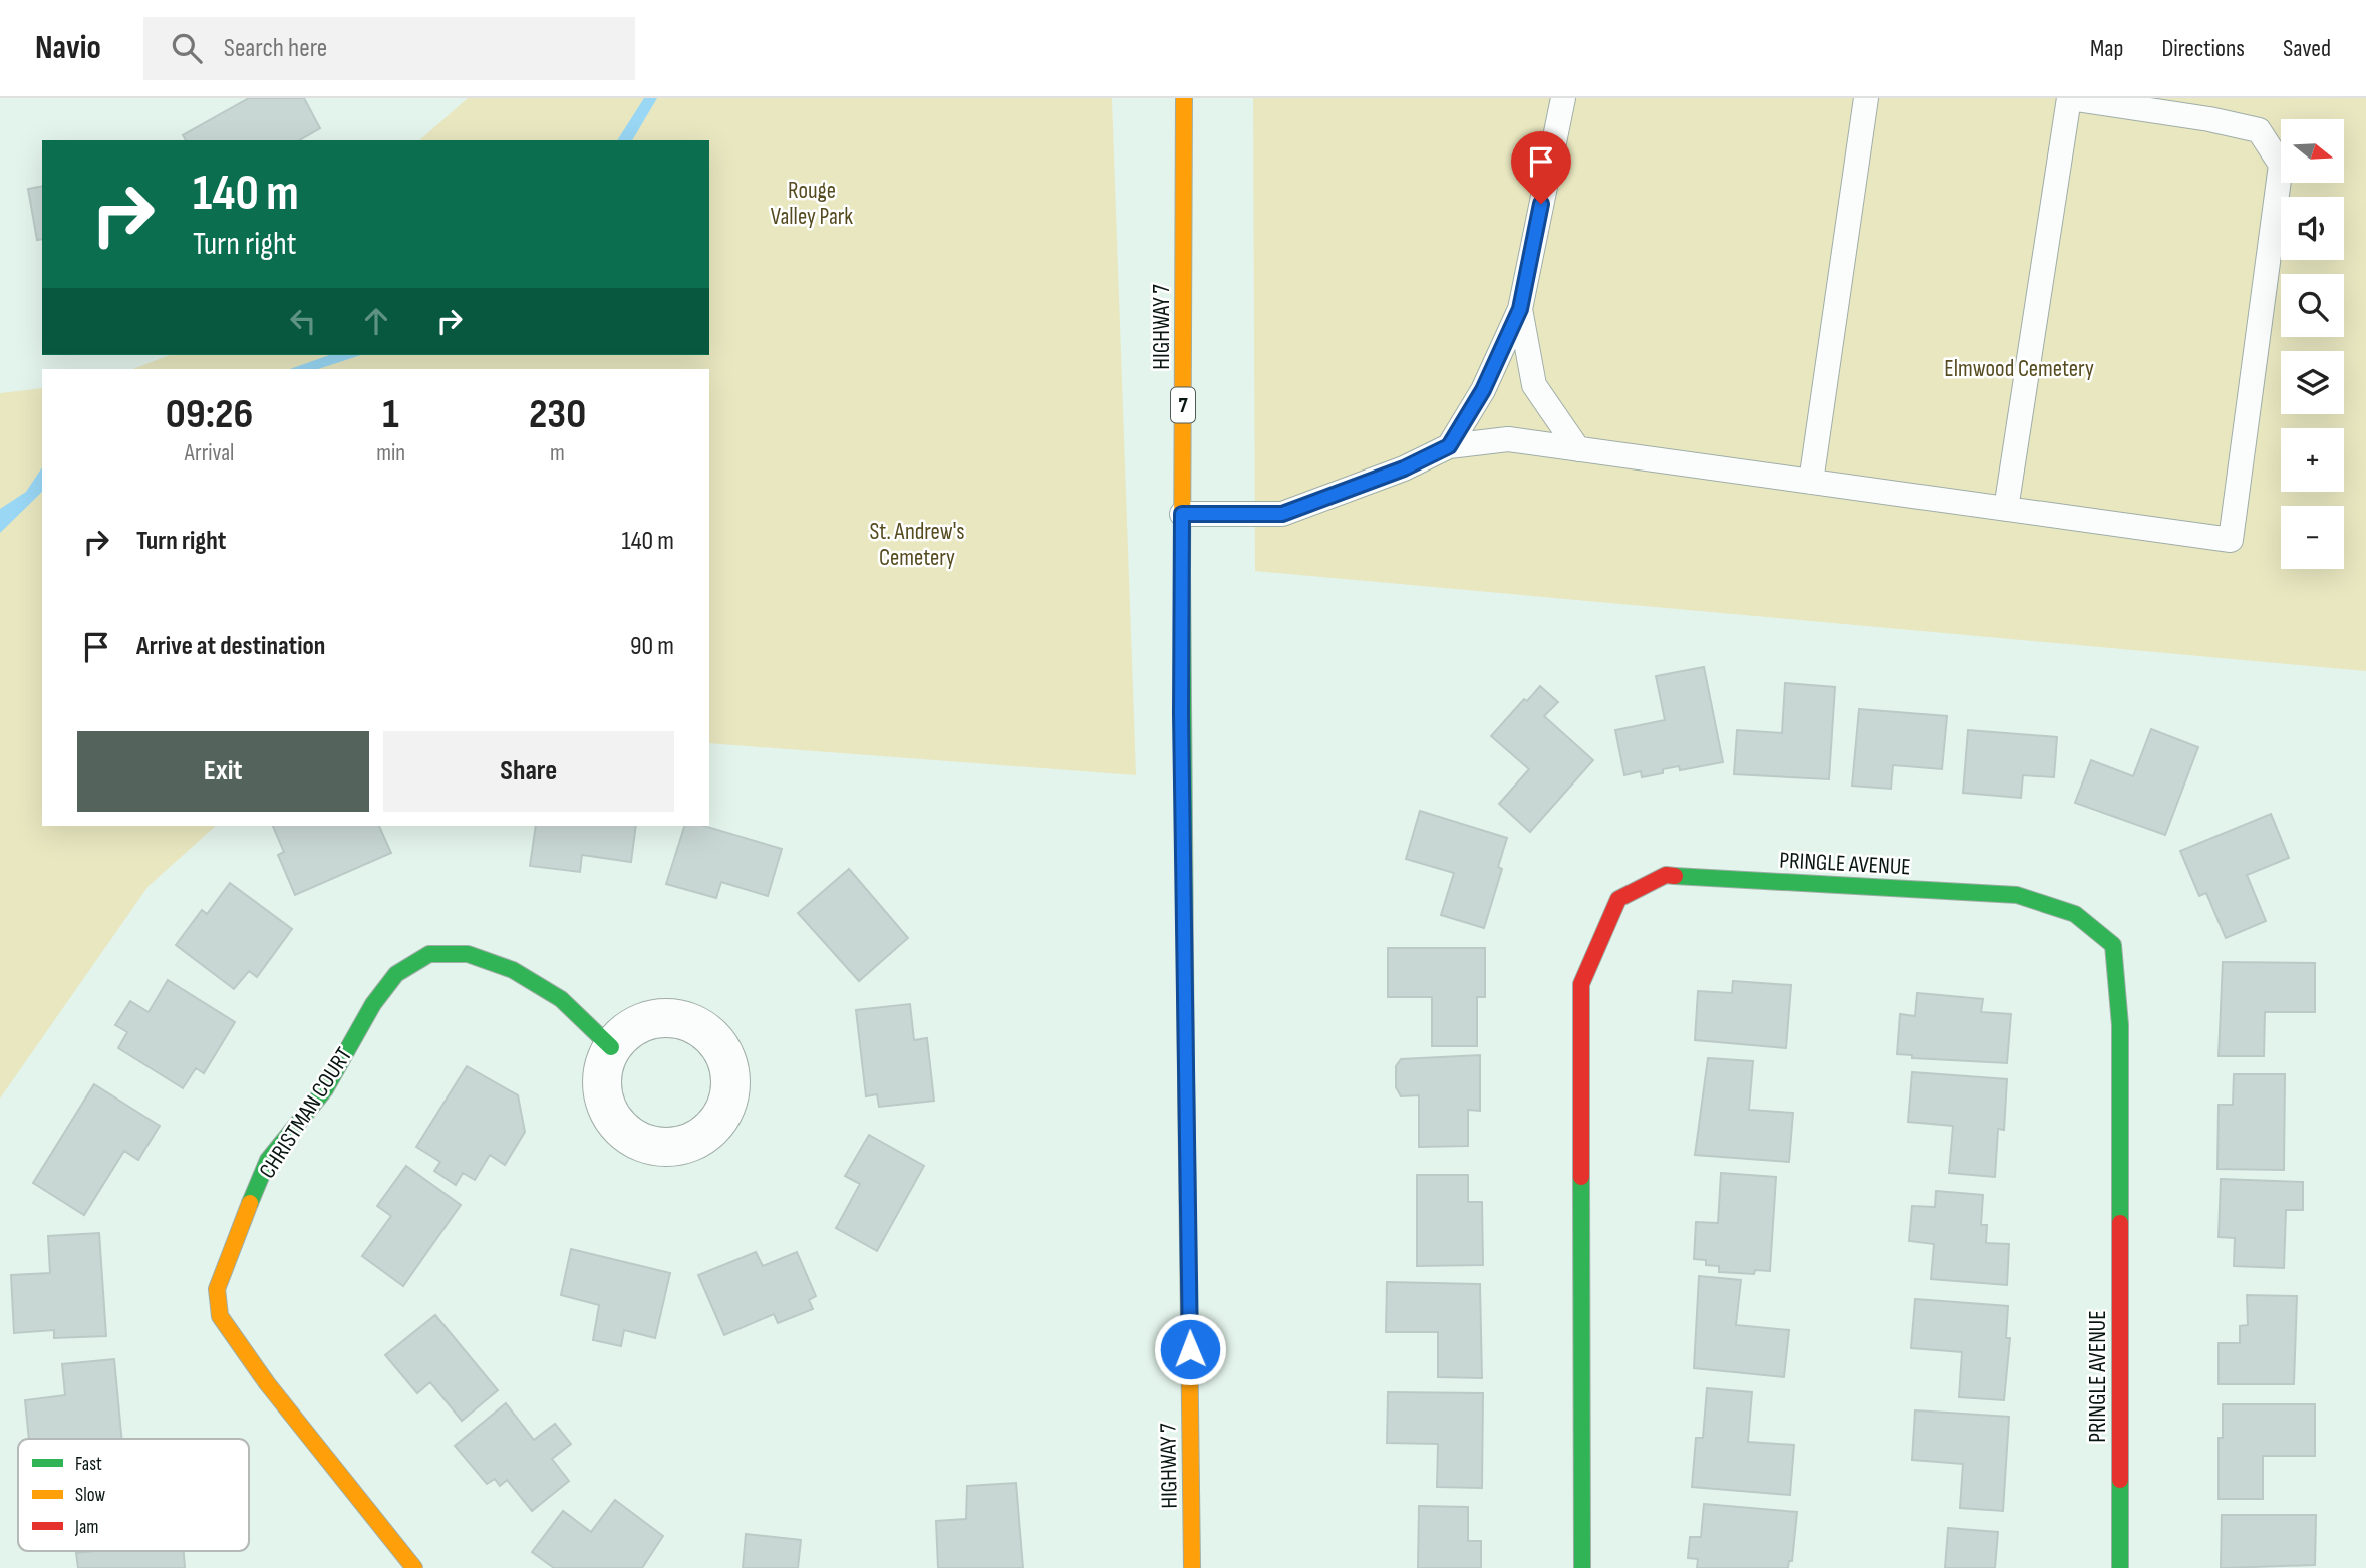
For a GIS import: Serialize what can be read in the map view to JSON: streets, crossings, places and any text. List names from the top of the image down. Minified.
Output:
{"streets":{"street":["HIGHWAY 7","7","PRINGLE AVENUE","CHRISTMAN COURT"]},"parks":["Rouge Valley Park","Elmwood Cemetery","St. Andrew's Cemetery"],"legend":["Fast","Slow","Jam"],"north":"right","page":{"header":"Navio","search":"Search here","nav":["Map","Directions","Saved"],"map_buttons":["+","−"],"turn":["140 m","Turn right"],"eta":["09:26","Arrival","1","min","230","m"],"list":[{"name":"Turn right","value":"140 m"},{"name":"Arrive at destination","value":"90 m"}],"buttons":["Exit","Share"]}}
